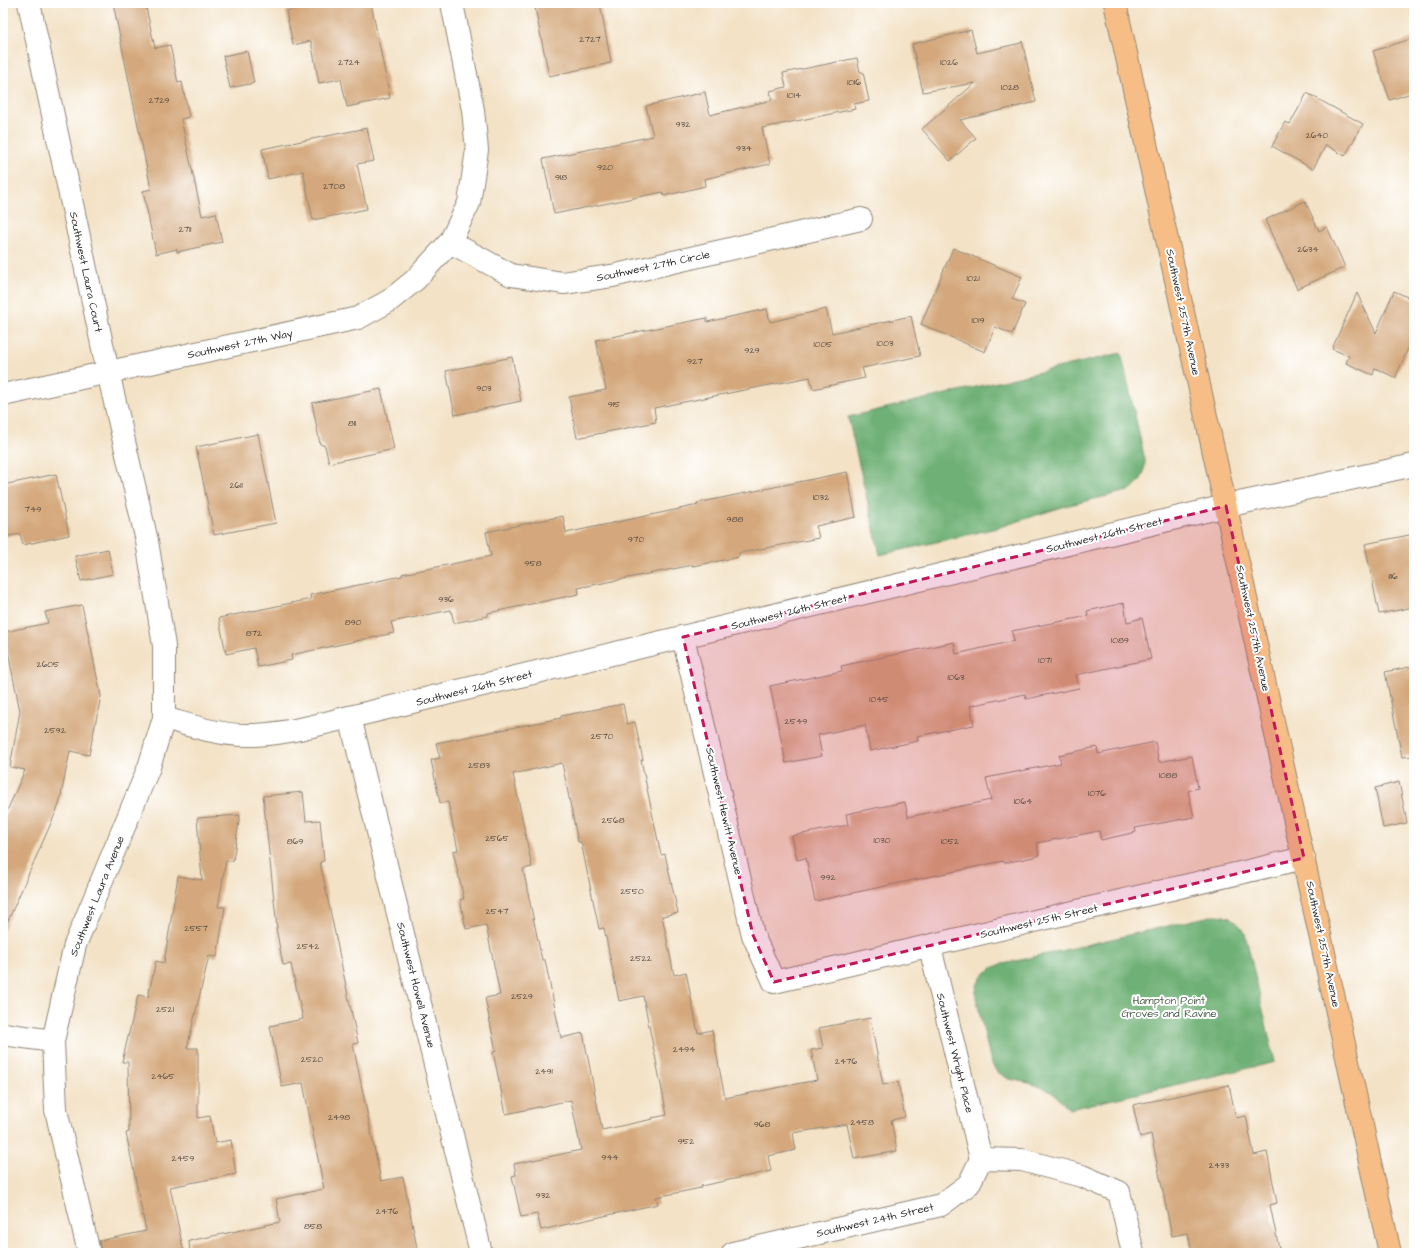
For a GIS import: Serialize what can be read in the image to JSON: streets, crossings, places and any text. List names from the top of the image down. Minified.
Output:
{"streets":{"main road":["Southwest 257th Avenue"],"street":["Southwest 27th Circle","Southwest Laura Court","Southwest 27th Way","Southwest 26th Street","Southwest Hewitt Avenue","Southwest Laura Avenue","Southwest 25th Street","Southwest Howell Avenue","Southwest Wright Place","Southwest 24th Street"]},"crossings":[["Southwest 27th Circle","Southwest 27th Way"],["Southwest Laura Court","Southwest 27th Way"],["Southwest Laura Court","Southwest Laura Avenue"],["Southwest 257th Avenue","Southwest 26th Street"],["Southwest 257th Avenue","Southwest 25th Street"],["Southwest 26th Street","Southwest Hewitt Avenue"],["Southwest 26th Street","Southwest Laura Avenue"],["Southwest 26th Street","Southwest Howell Avenue"],["Southwest Hewitt Avenue","Southwest 25th Street"],["Southwest 25th Street","Southwest Wright Place"],["Southwest Wright Place","Southwest 24th Street"]],"parks":["Hampton Point Groves and Ravine"],"house_numbers":["2727","2724","1026","1016","1028","1014","2729","932","2640","934","920","918","2708","2711","2634","1021","1019","1003","1005","929","927","903","915","811","2611","1032","749","988","970","958","1116","936","890","872","1089","1071","2605","1063","1045","2549","2592","2570","2583","1088","1076","1064","2568","2565","1030","869","1052","992","2550","2547","2557","2542","2522","2529","2521","2494","2520","2476","2491","2465","2498","2458","968","952","944","2459","2433","932","2476","858"]}
